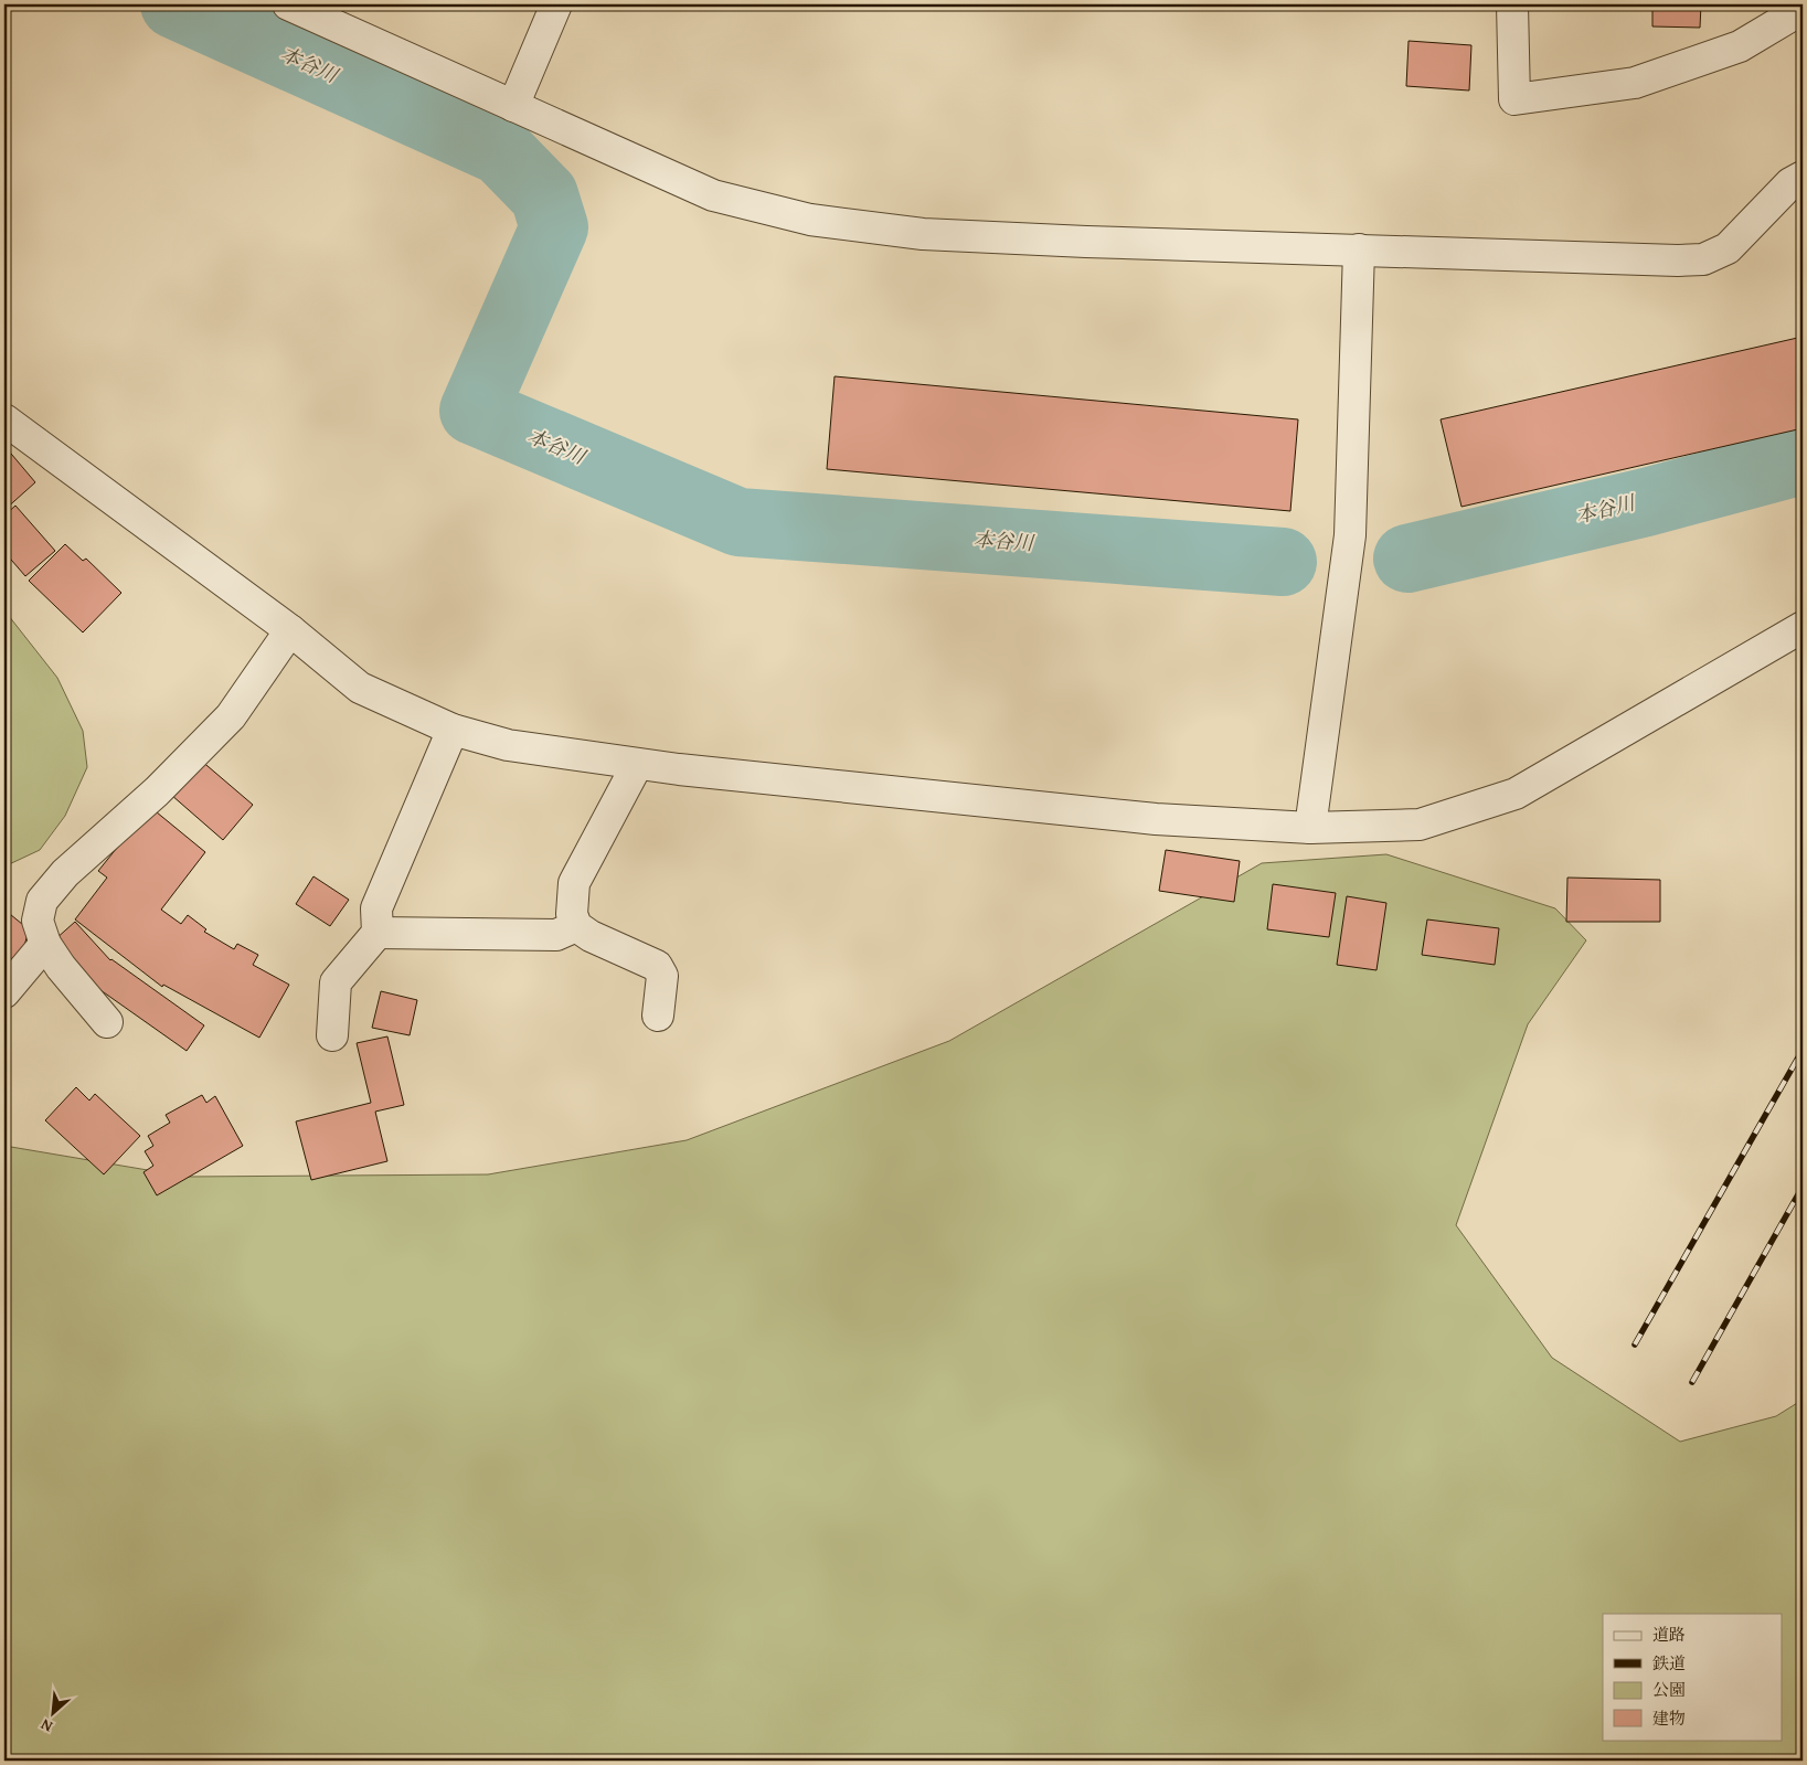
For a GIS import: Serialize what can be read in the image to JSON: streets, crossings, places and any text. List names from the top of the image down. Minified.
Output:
{"water":["本谷川"],"legend":["道路","鉄道","公園","建物"],"north":"bottom left"}
